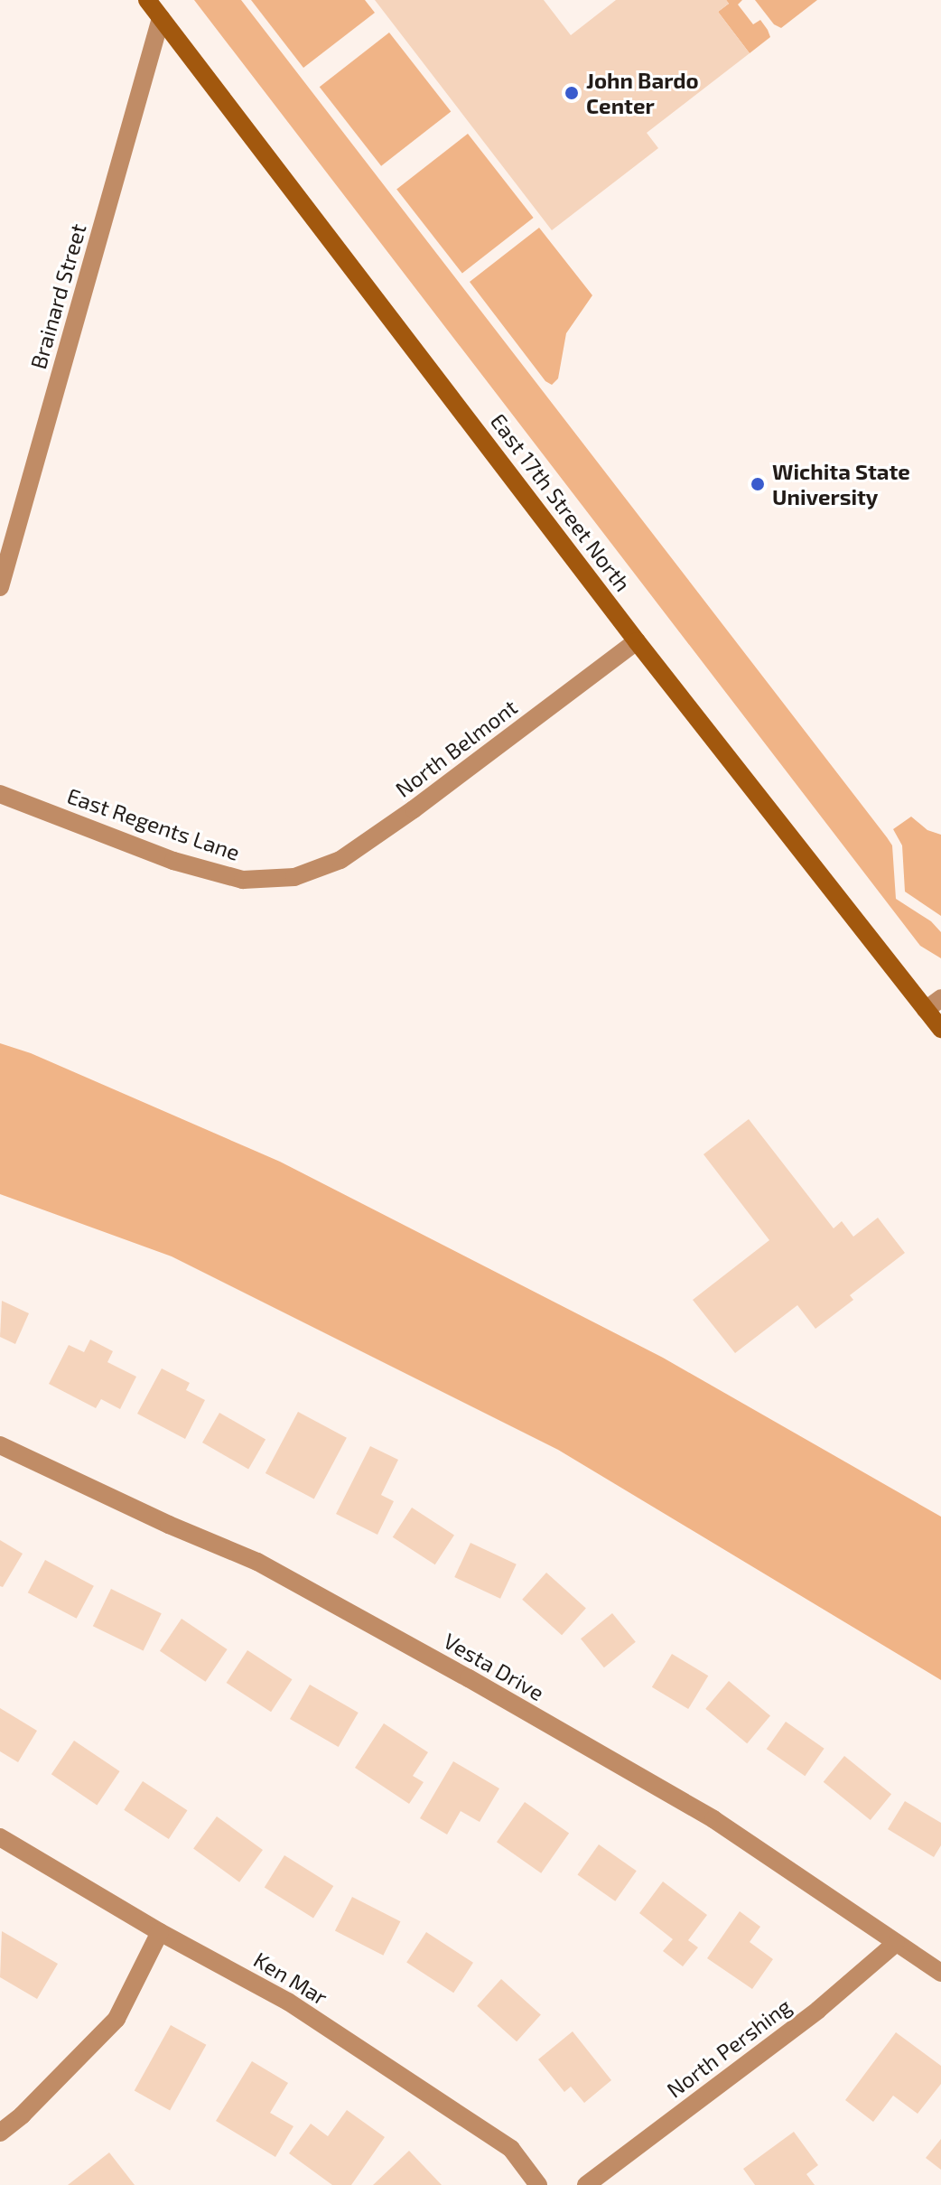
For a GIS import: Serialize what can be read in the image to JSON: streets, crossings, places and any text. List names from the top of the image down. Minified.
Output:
{"streets":{"street":["Brainard Street","East 17th Street North","North Belmont","East Regents Lane","Vesta Drive","Ken Mar","North Pershing"]},"crossings":[["Brainard Street","East 17th Street North"],["East 17th Street North","North Belmont"],["North Belmont","East Regents Lane"],["Vesta Drive","North Pershing"]],"places":["John Bardo Center","Wichita State University"]}
